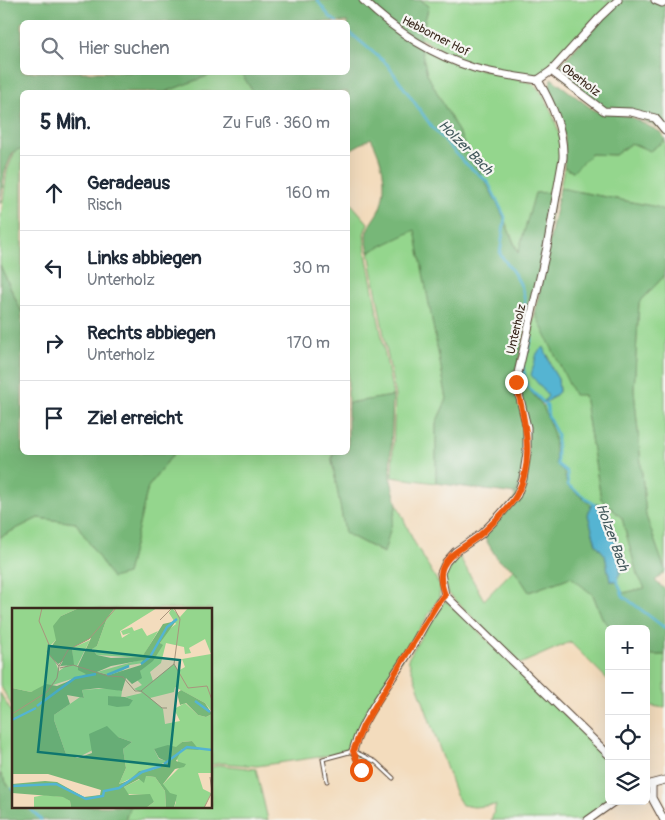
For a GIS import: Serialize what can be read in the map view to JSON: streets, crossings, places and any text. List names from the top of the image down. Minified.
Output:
{"streets":{"street":["Hebborner Hof","Oberholz","Unterholz"]},"crossings":[["Hebborner Hof","Oberholz"],["Hebborner Hof","Unterholz"],["Oberholz","Unterholz"]],"water":["Holzer Bach"],"page":{"search":"Hier suchen","heading":["5 Min.","Zu Fuß · 360 m"],"list":[["Geradeaus","Risch","160 m"],["Links abbiegen","Unterholz","30 m"],["Rechts abbiegen","Unterholz","170 m"],"Ziel erreicht"],"map_buttons":["+","−"]}}
